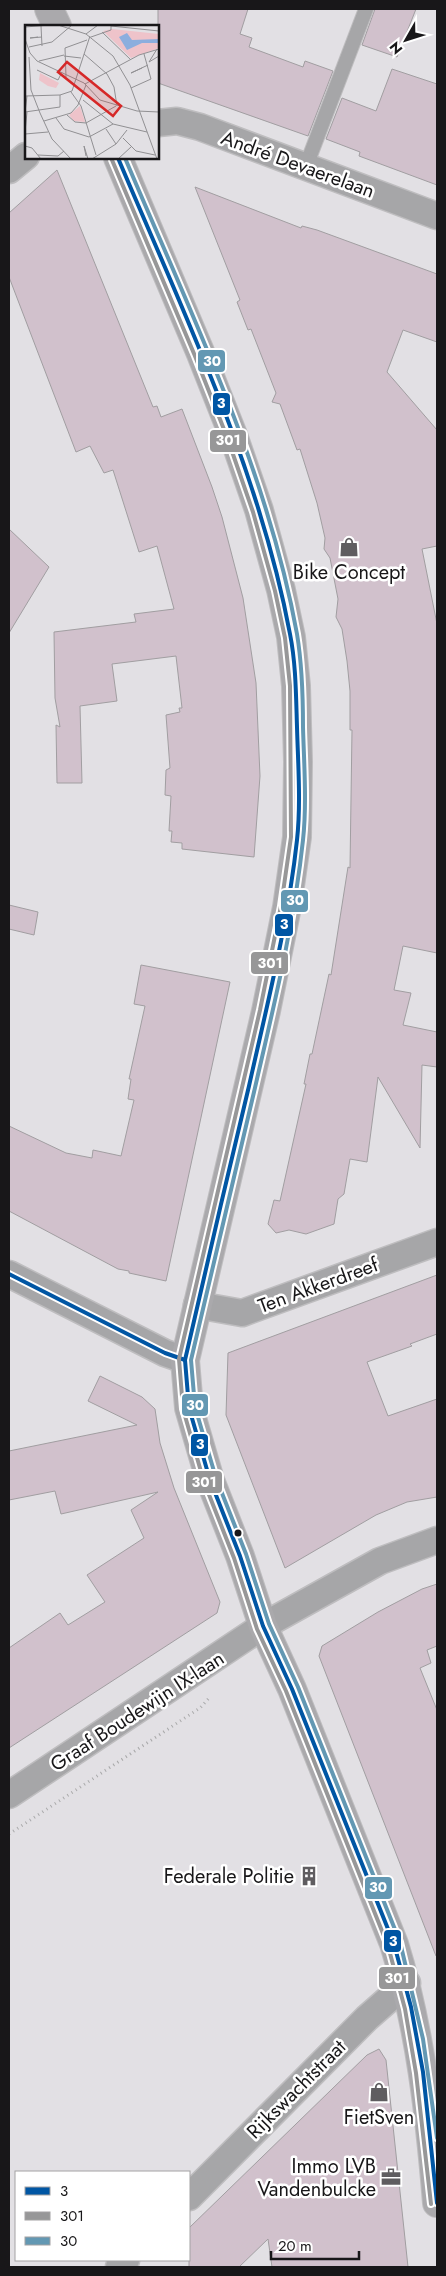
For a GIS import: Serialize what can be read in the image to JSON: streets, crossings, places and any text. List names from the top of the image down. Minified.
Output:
{"streets":{"street":["André Devaerelaan","Ten Akkerdreef","Graaf Boudewijn IX-laan","Rijkswachtstraat"]},"places":{"shop":["Bike Concept","FietSven"],"building":["Federale Politie"],"office":["Immo LVB Vandenbulcke"]},"lines":["transit line 3","transit line 30","transit line 301"],"legend":["3","301","30"],"scale_bar":"20 m","north":"bottom left"}
